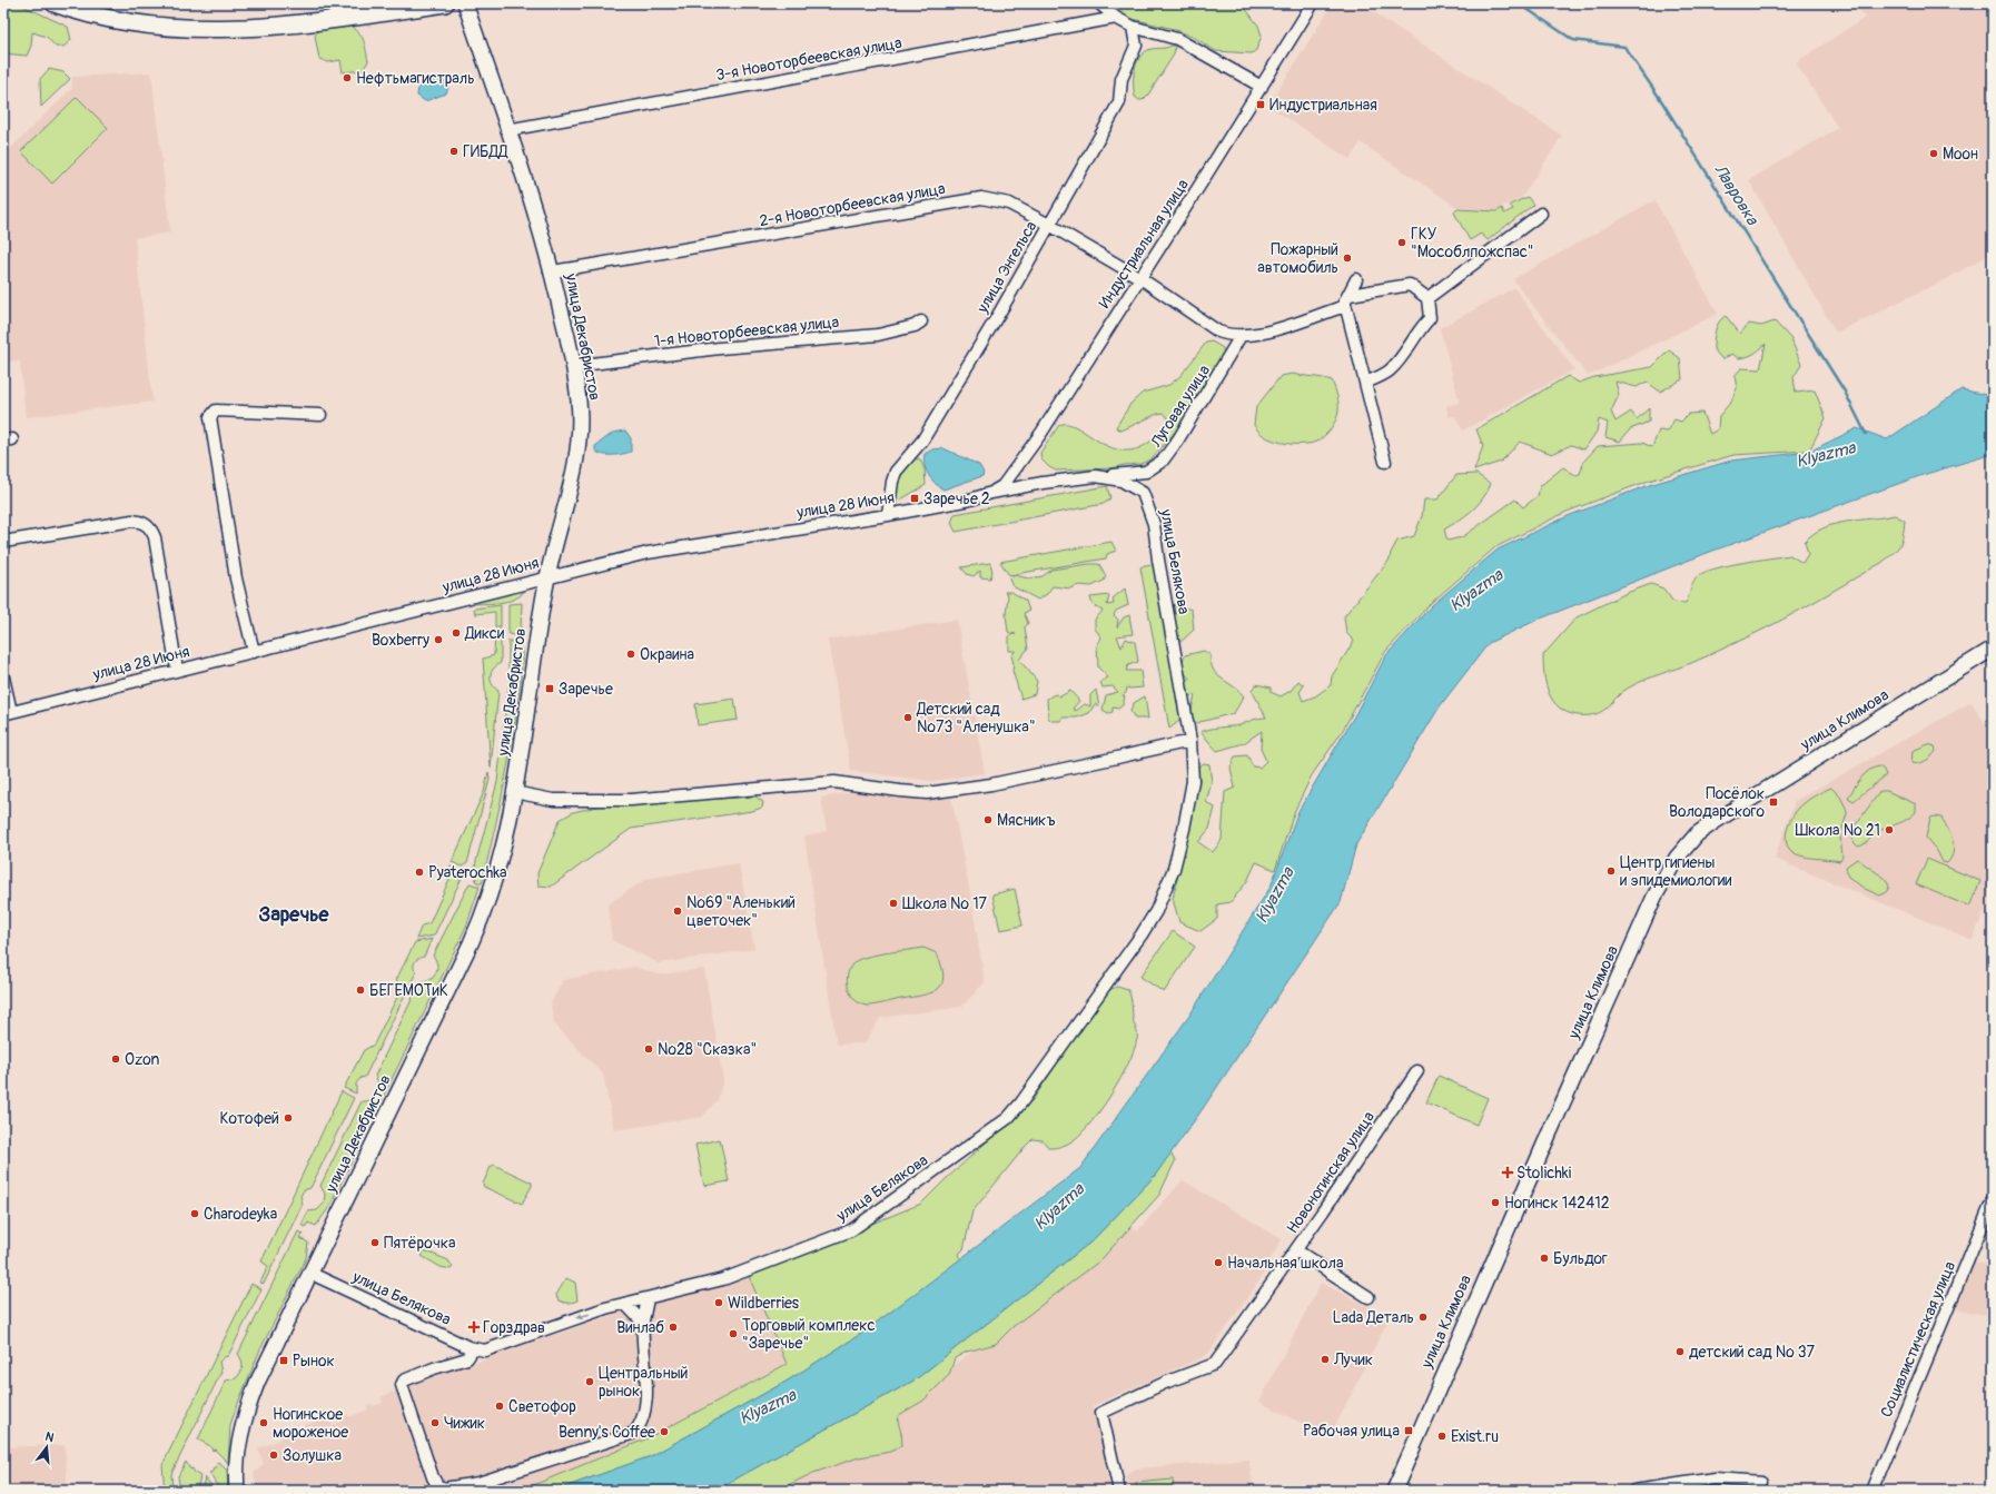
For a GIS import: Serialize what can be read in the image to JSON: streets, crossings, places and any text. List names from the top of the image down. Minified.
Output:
{"streets":{"main road":["улица Декабристов","улица Климова"],"street":["3-я Новоторбеевская улица","2-я Новоторбеевская улица","Индустриальная улица","улица Энгельса","1-я Новоторбеевская улица","Луговая улица","улица 28 Июня","улица Белякова","Новоногинская улица","Социалистическая улица"]},"crossings":[["3-я Новоторбеевская улица","улица Декабристов"],["2-я Новоторбеевская улица","Индустриальная улица"],["2-я Новоторбеевская улица","улица Энгельса"],["2-я Новоторбеевская улица","улица Декабристов"],["Индустриальная улица","улица 28 Июня"],["Индустриальная улица","улица Белякова"],["улица Энгельса","улица 28 Июня"],["1-я Новоторбеевская улица","улица Декабристов"],["улица Декабристов","улица 28 Июня"],["улица Декабристов","улица Белякова"],["Луговая улица","улица Белякова"],["улица 28 Июня","улица Белякова"]],"districts":["Заречье"],"water":["Лавровка","Klyazma"],"places":{"other":["Нефтьмагистраль","ГИБДД","Моон","ГКУ \"Мособлпожспас\"","Пожарный автомобиль","Дикси","Boxberry","Окраина","Детский сад №73 \"Аленушка\"","Мясникъ","Школа № 21","Центр гигиены и эпидемиологии","Pyaterochka","Школа № 17","№69 \"Аленький цветочек\"","БЕГЕМОТиК","№28 \"Сказка\"","Ozon","Котофей","Ногинск 142412","Charodeyka","Пятёрочка","Бульдог","Начальная школа","Wildberries","Lada Деталь","Винлаб","Торговый комплекс \"Заречье\"","детский сад № 37","Лучик","Центральный рынок","Светофор","Ногинское мороженое","Чижик","Benny's Coffee","Exist.ru","Золушка"],"transit":["Индустриальная","Заречье 2","Заречье","Посёлок Володарского","Рынок","Рабочая улица"],"health":["Stolichki","Горздрав"]},"north":"top"}
